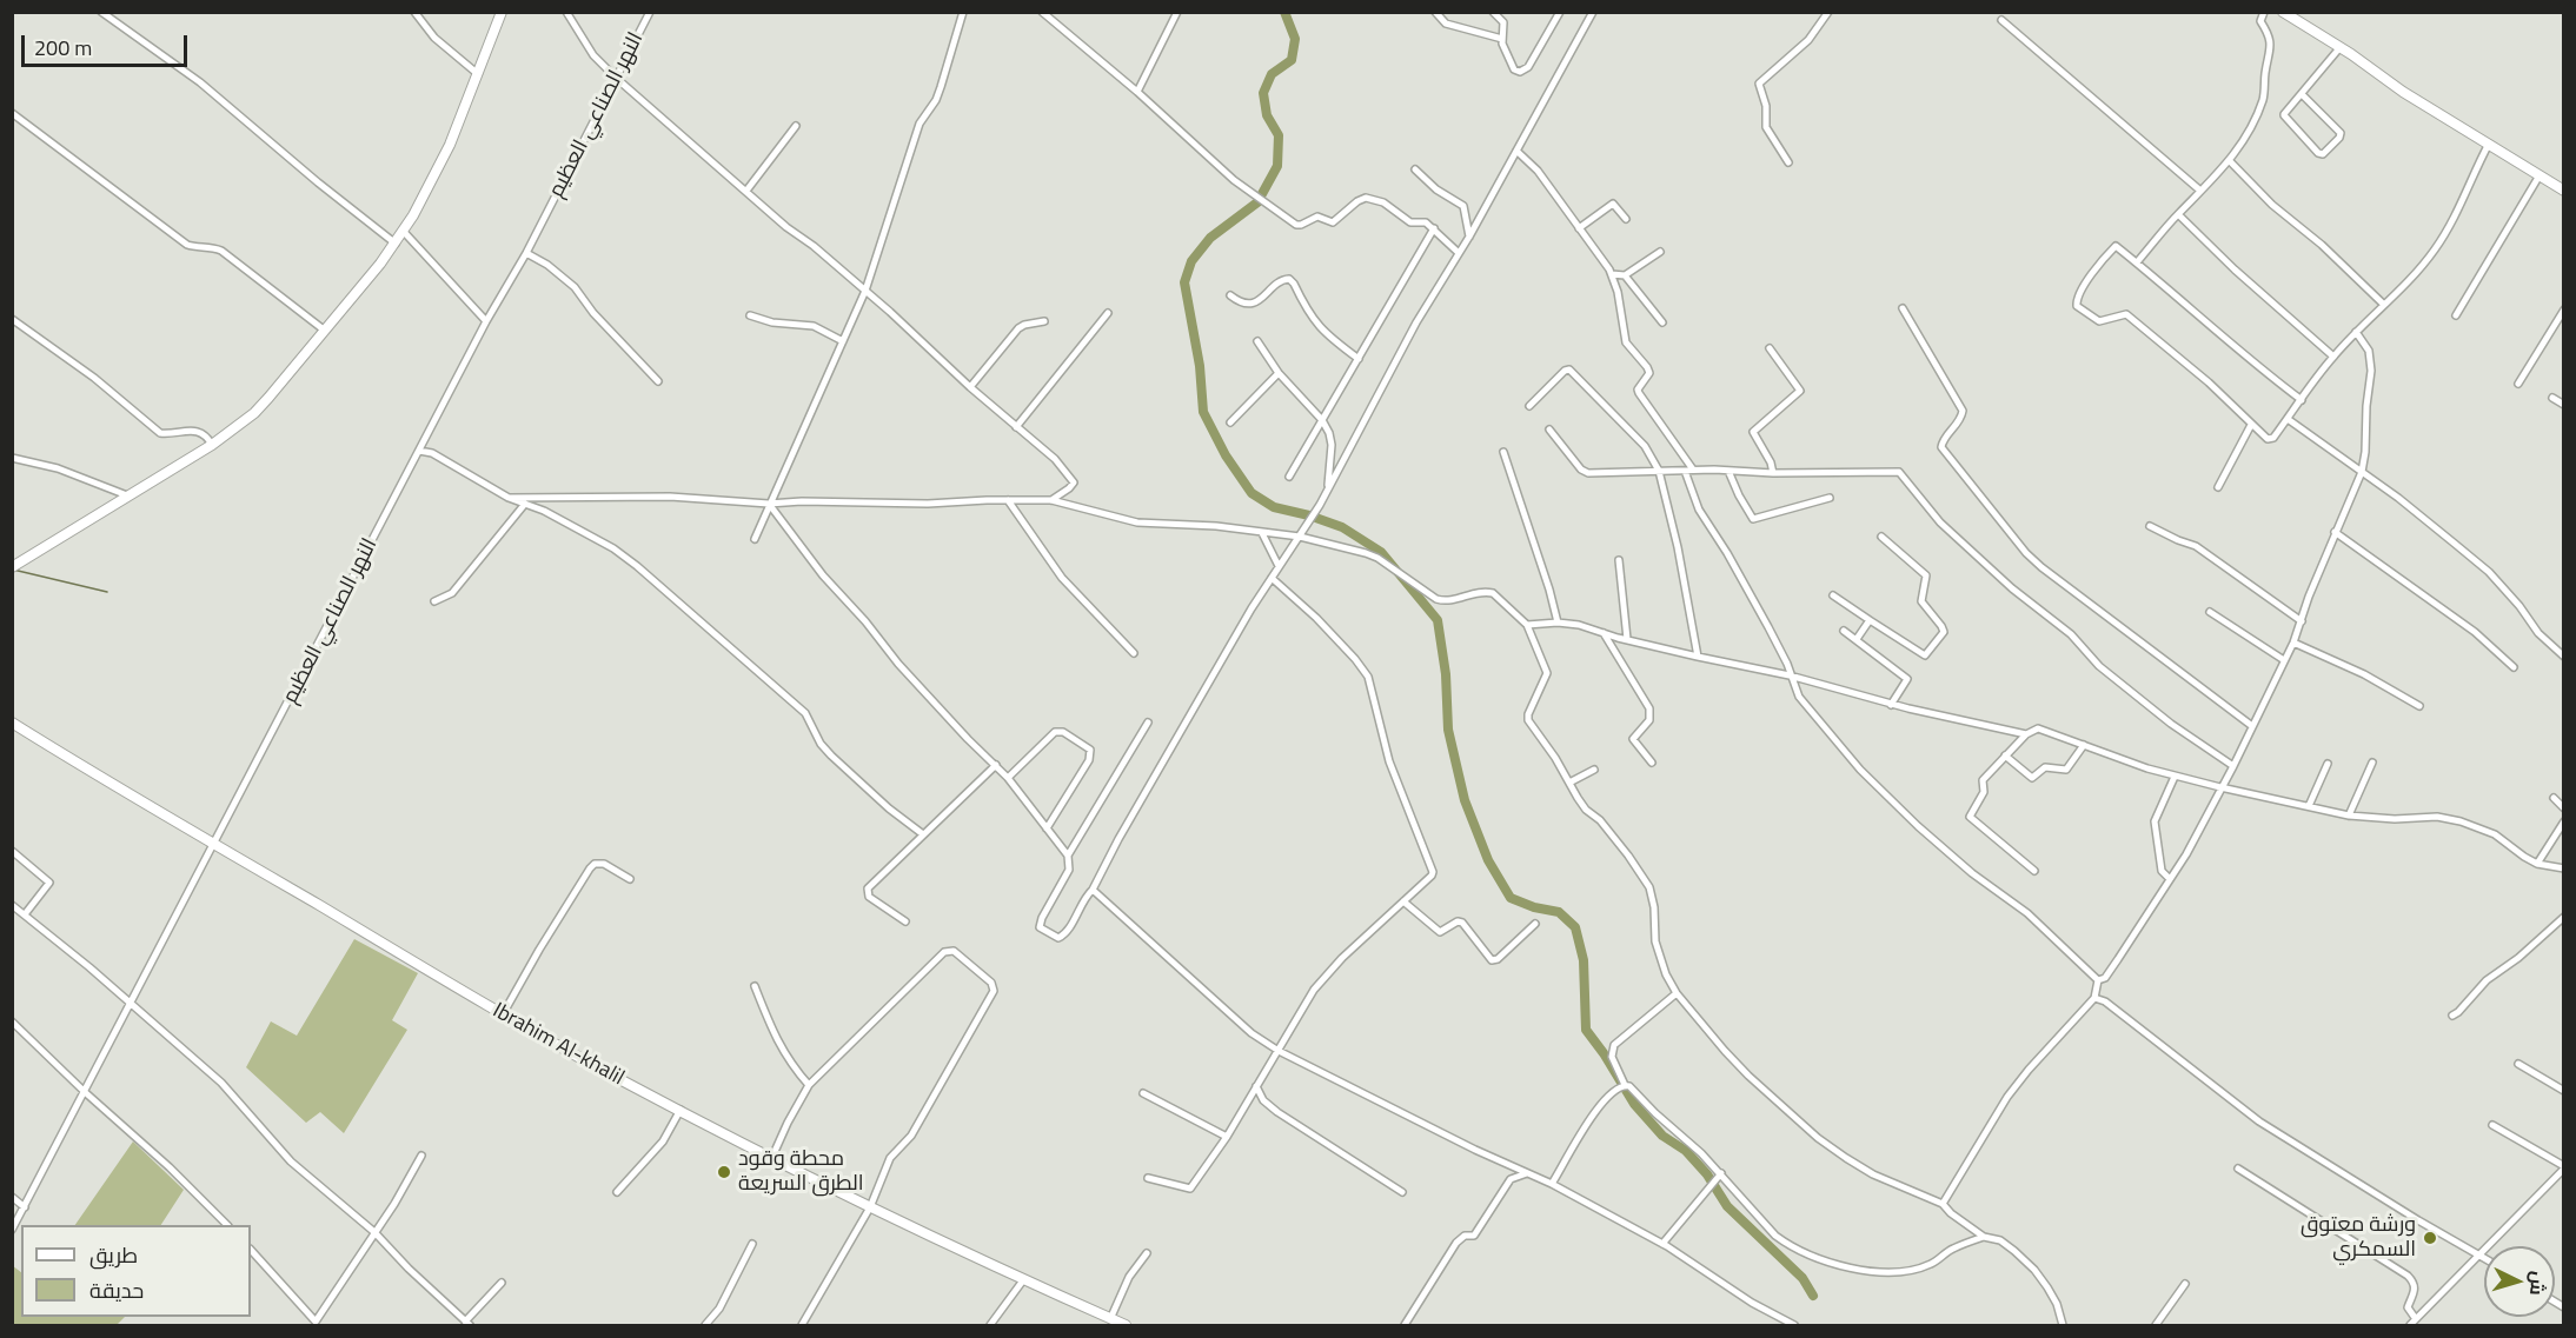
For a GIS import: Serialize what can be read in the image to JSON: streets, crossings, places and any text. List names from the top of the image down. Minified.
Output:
{"streets":{"street":["النهر الصناعي العظيم","Ibrahim Al-khalil"]},"crossings":[["النهر الصناعي العظيم","Ibrahim Al-khalil"]],"places":["محطة وقود الطرق السريعة","ورشة معتوق السمكري"],"legend":["طريق","حديقة"],"scale_bar":"200 m","north":"right"}
